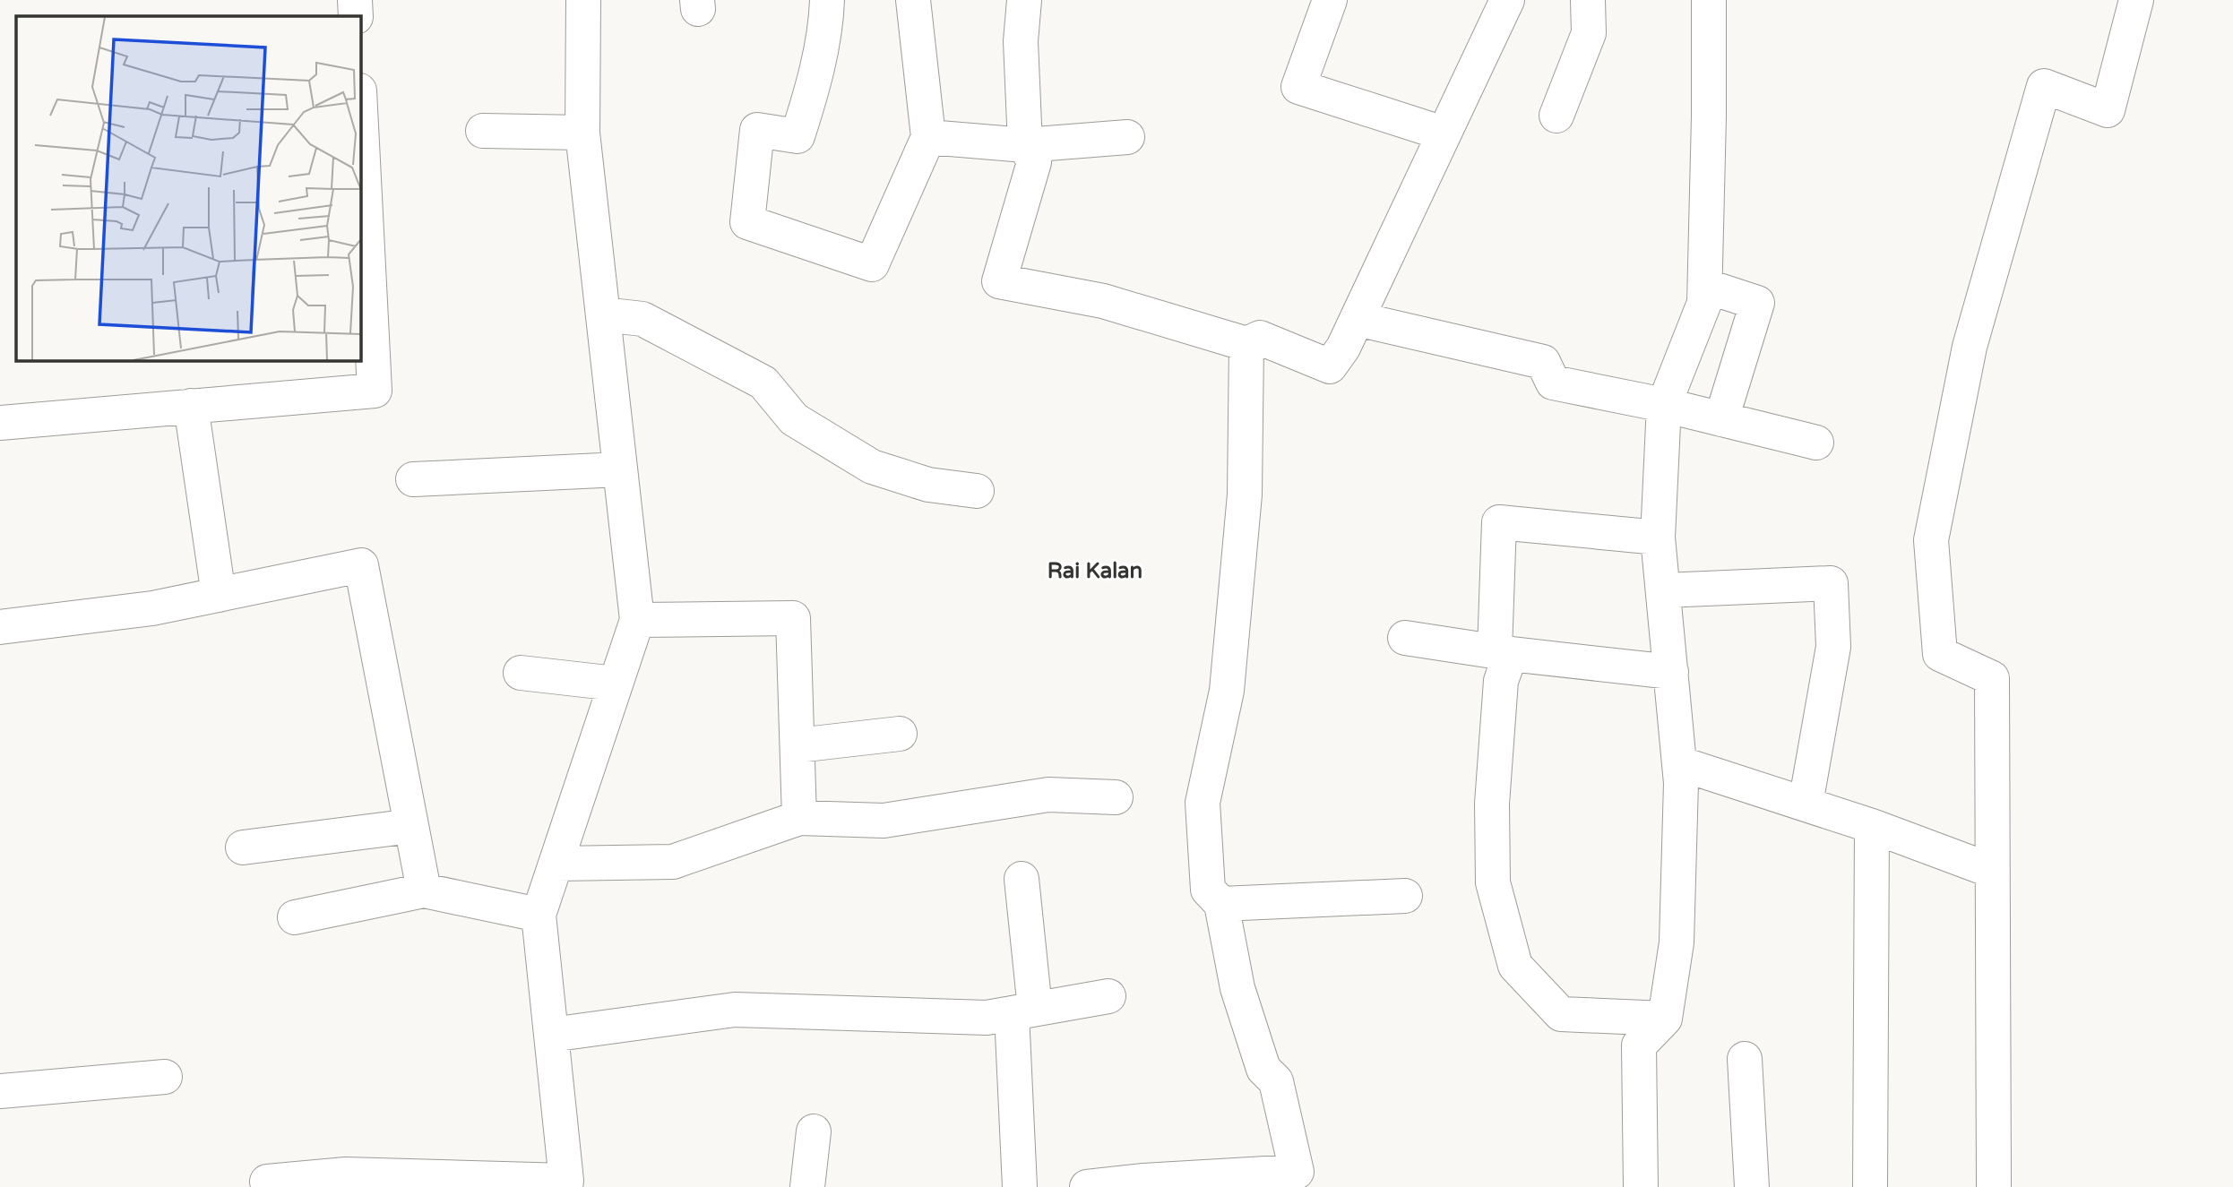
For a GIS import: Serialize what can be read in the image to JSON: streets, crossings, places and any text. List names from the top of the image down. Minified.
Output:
{"districts":["Rai Kalan"]}
